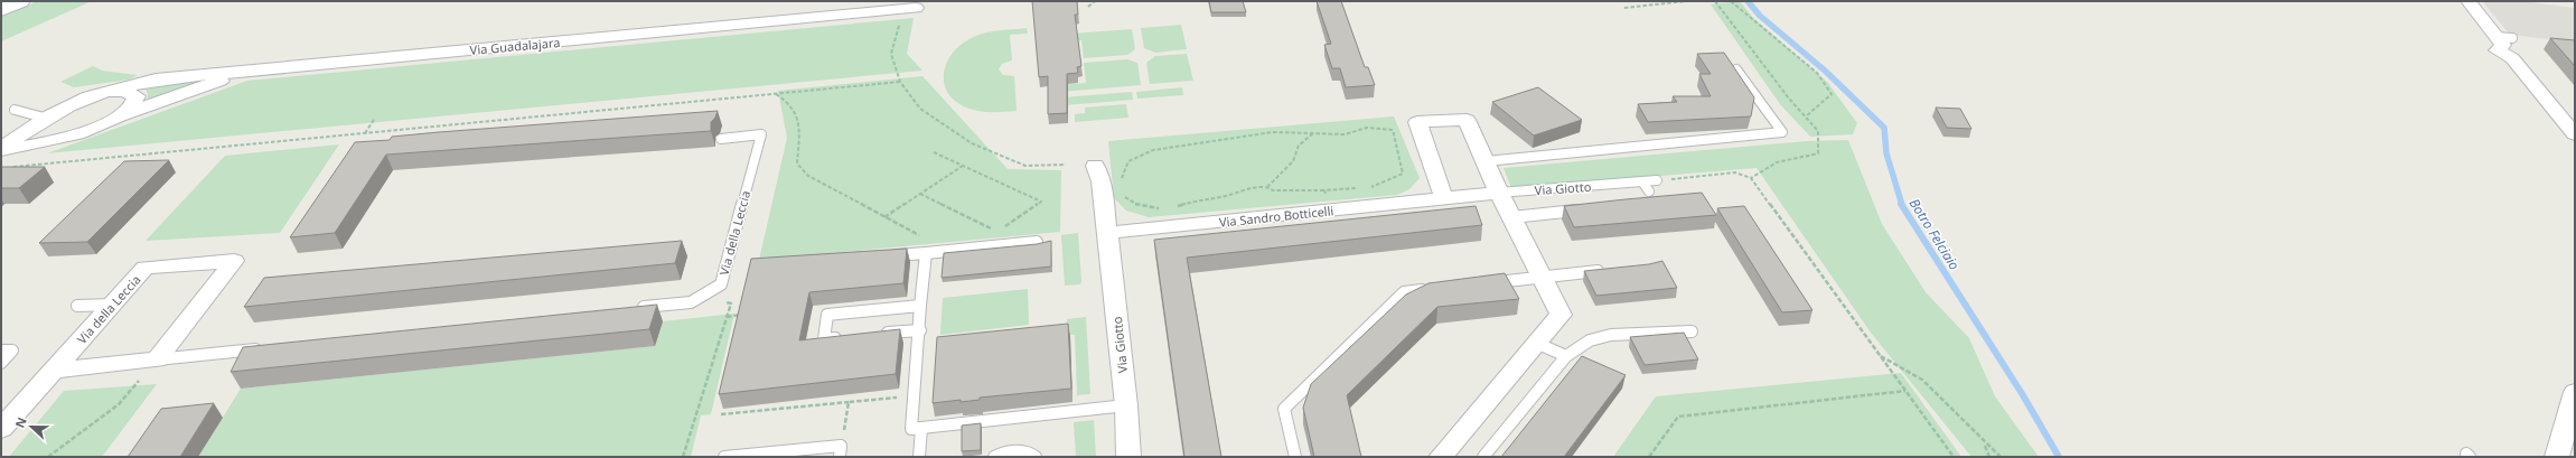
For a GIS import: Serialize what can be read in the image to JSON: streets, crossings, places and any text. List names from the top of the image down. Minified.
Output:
{"streets":{"street":["Via Guadalajara","Via Giotto","Via Sandro Botticelli","Via della Leccia"]},"crossings":[["Via Giotto","Via Sandro Botticelli"]],"water":["Botro Felciaio"],"north":"left"}
